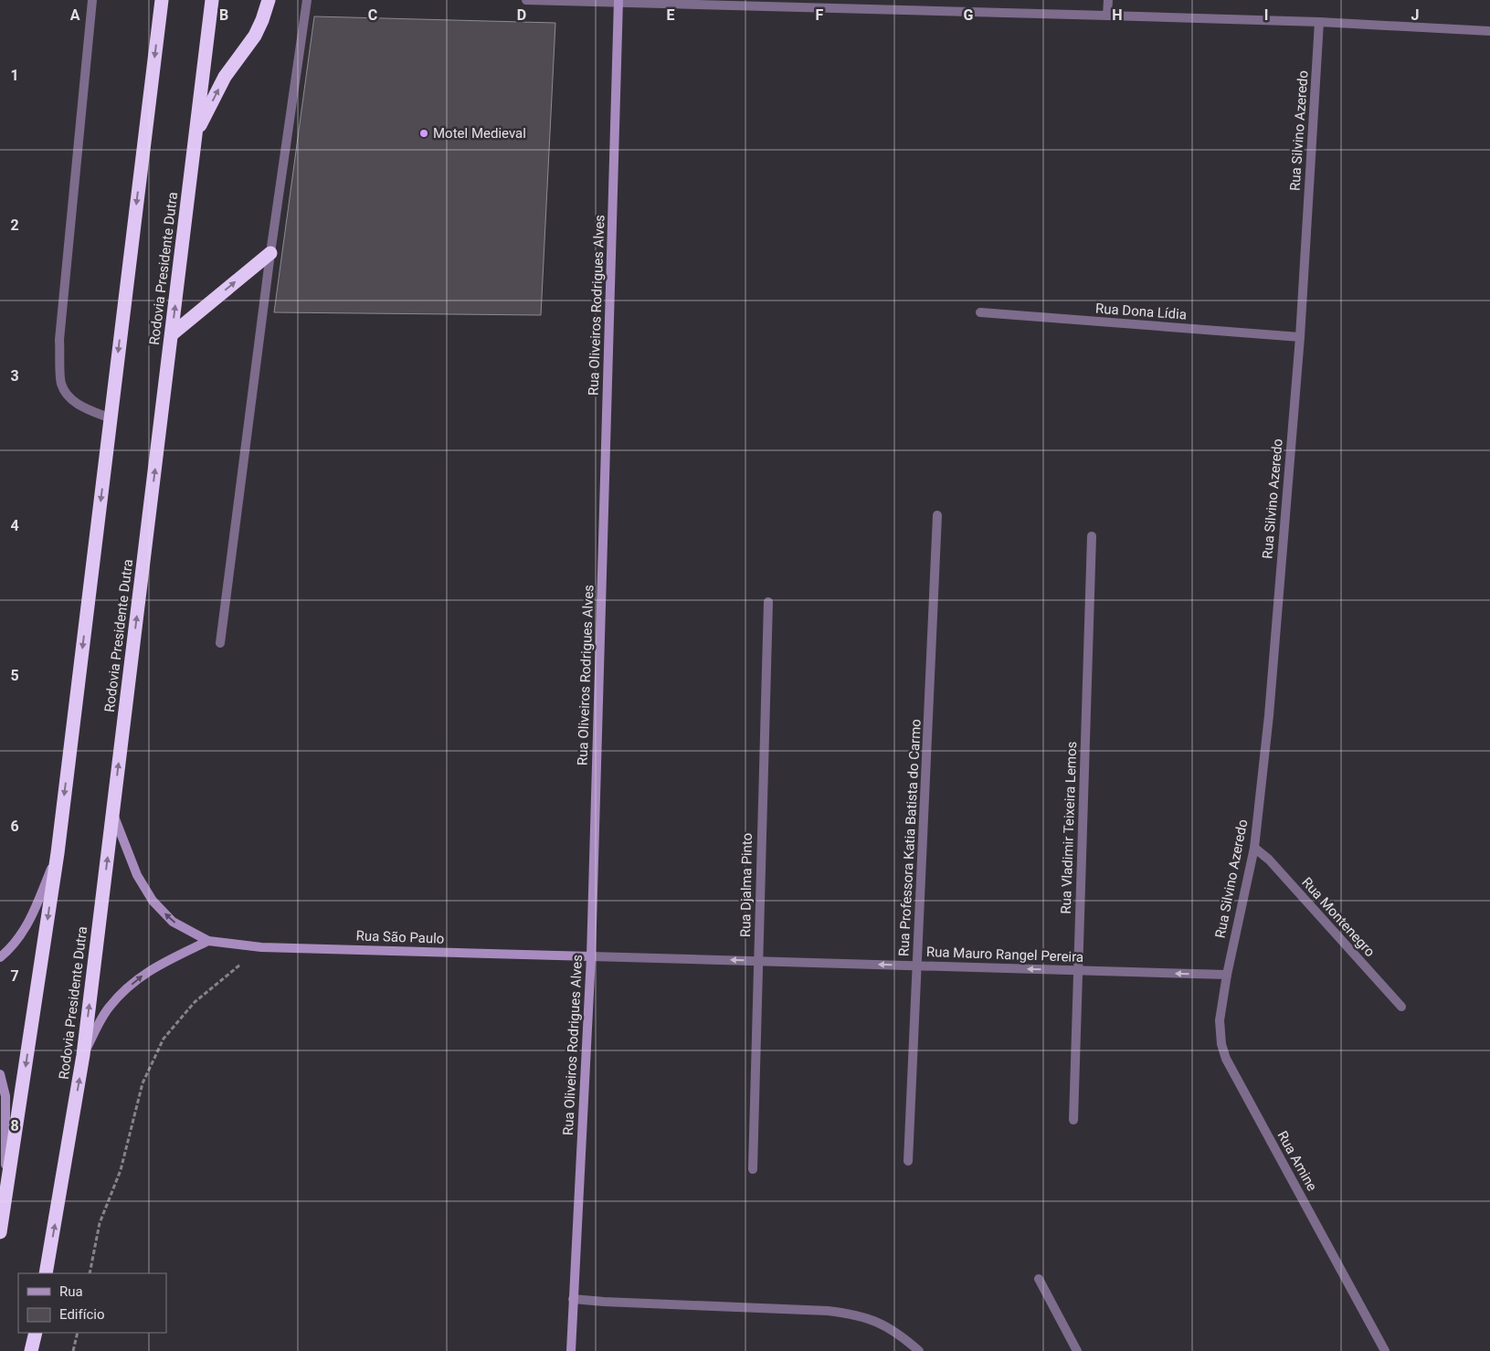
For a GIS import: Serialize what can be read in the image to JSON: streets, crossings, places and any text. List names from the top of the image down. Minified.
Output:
{"streets":{"highway":["Rodovia Presidente Dutra"],"main road":["Rua Oliveiros Rodrigues Alves","Rua São Paulo"],"street":["Rua Silvino Azeredo","Rua Dona Lídia","Rua Vladimir Teixeira Lemos","Rua Professora Katia Batista do Carmo","Rua Djalma Pinto","Rua Montenegro","Rua Mauro Rangel Pereira","Rua Amine"]},"crossings":[["Rua Silvino Azeredo","Rua Dona Lídia"],["Rua Silvino Azeredo","Rua Montenegro"],["Rua Silvino Azeredo","Rua Mauro Rangel Pereira"],["Rua Silvino Azeredo","Rua Amine"],["Rodovia Presidente Dutra","Rua São Paulo"],["Rua Oliveiros Rodrigues Alves","Rua São Paulo"],["Rua Oliveiros Rodrigues Alves","Rua Mauro Rangel Pereira"],["Rua Vladimir Teixeira Lemos","Rua Mauro Rangel Pereira"],["Rua Professora Katia Batista do Carmo","Rua Mauro Rangel Pereira"],["Rua Djalma Pinto","Rua Mauro Rangel Pereira"],["Rua São Paulo","Rua Mauro Rangel Pereira"],["Rua Mauro Rangel Pereira","Rua Amine"]],"one_way":["Rua Mauro Rangel Pereira"],"places":["Motel Medieval"],"legend":["Rua","Edifício"],"grid":{"columns":["A","B","C","D","E","F","G","H","I","J"],"rows":["1","2","3","4","5","6","7","8"]}}
